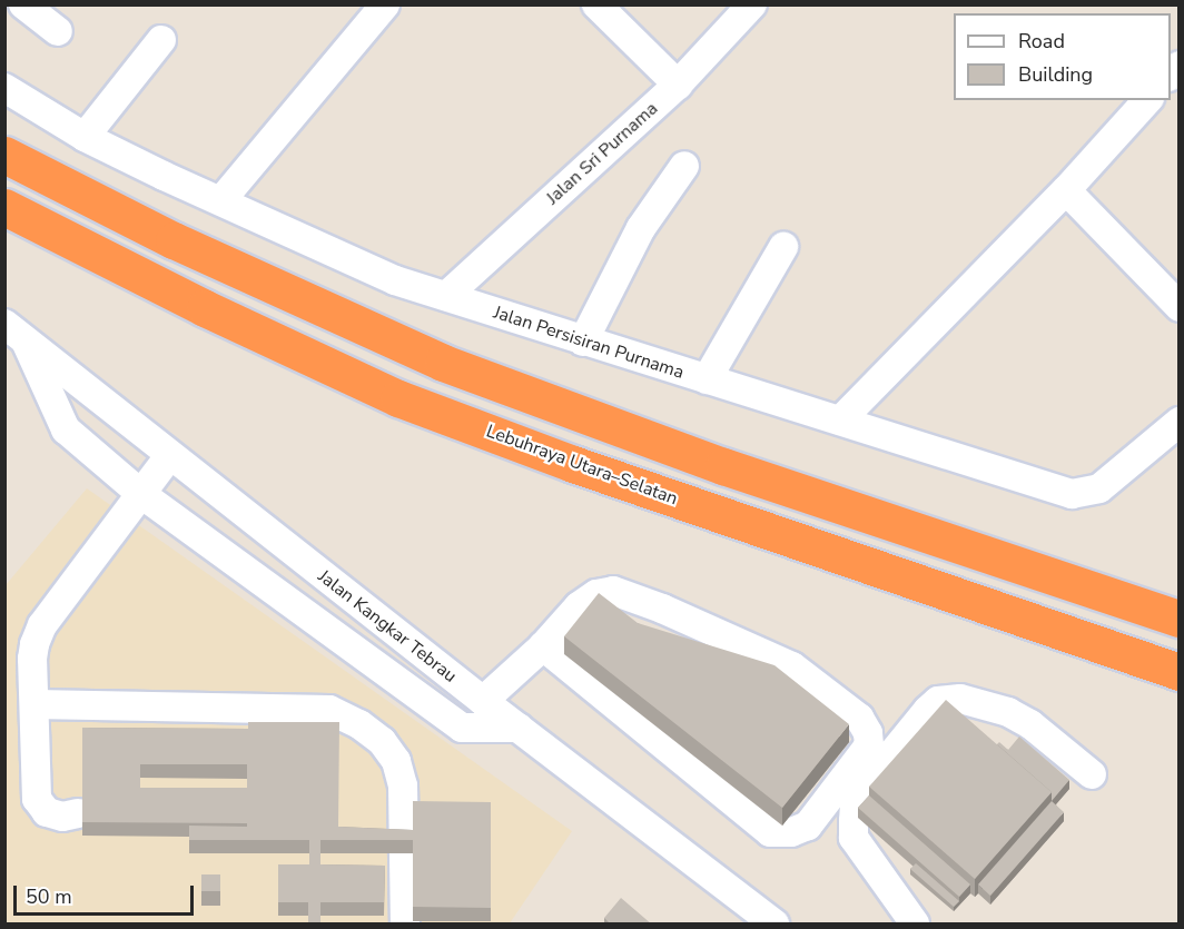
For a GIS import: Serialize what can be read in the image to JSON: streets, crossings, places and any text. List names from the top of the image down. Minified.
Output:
{"streets":{"highway":["Lebuhraya Utara–Selatan"],"street":["Jalan Sri Purnama","Jalan Persisiran Purnama","Jalan Kangkar Tebrau"]},"crossings":[["Jalan Sri Purnama","Jalan Persisiran Purnama"]],"legend":["Road","Building"],"scale_bar":"50 m"}
